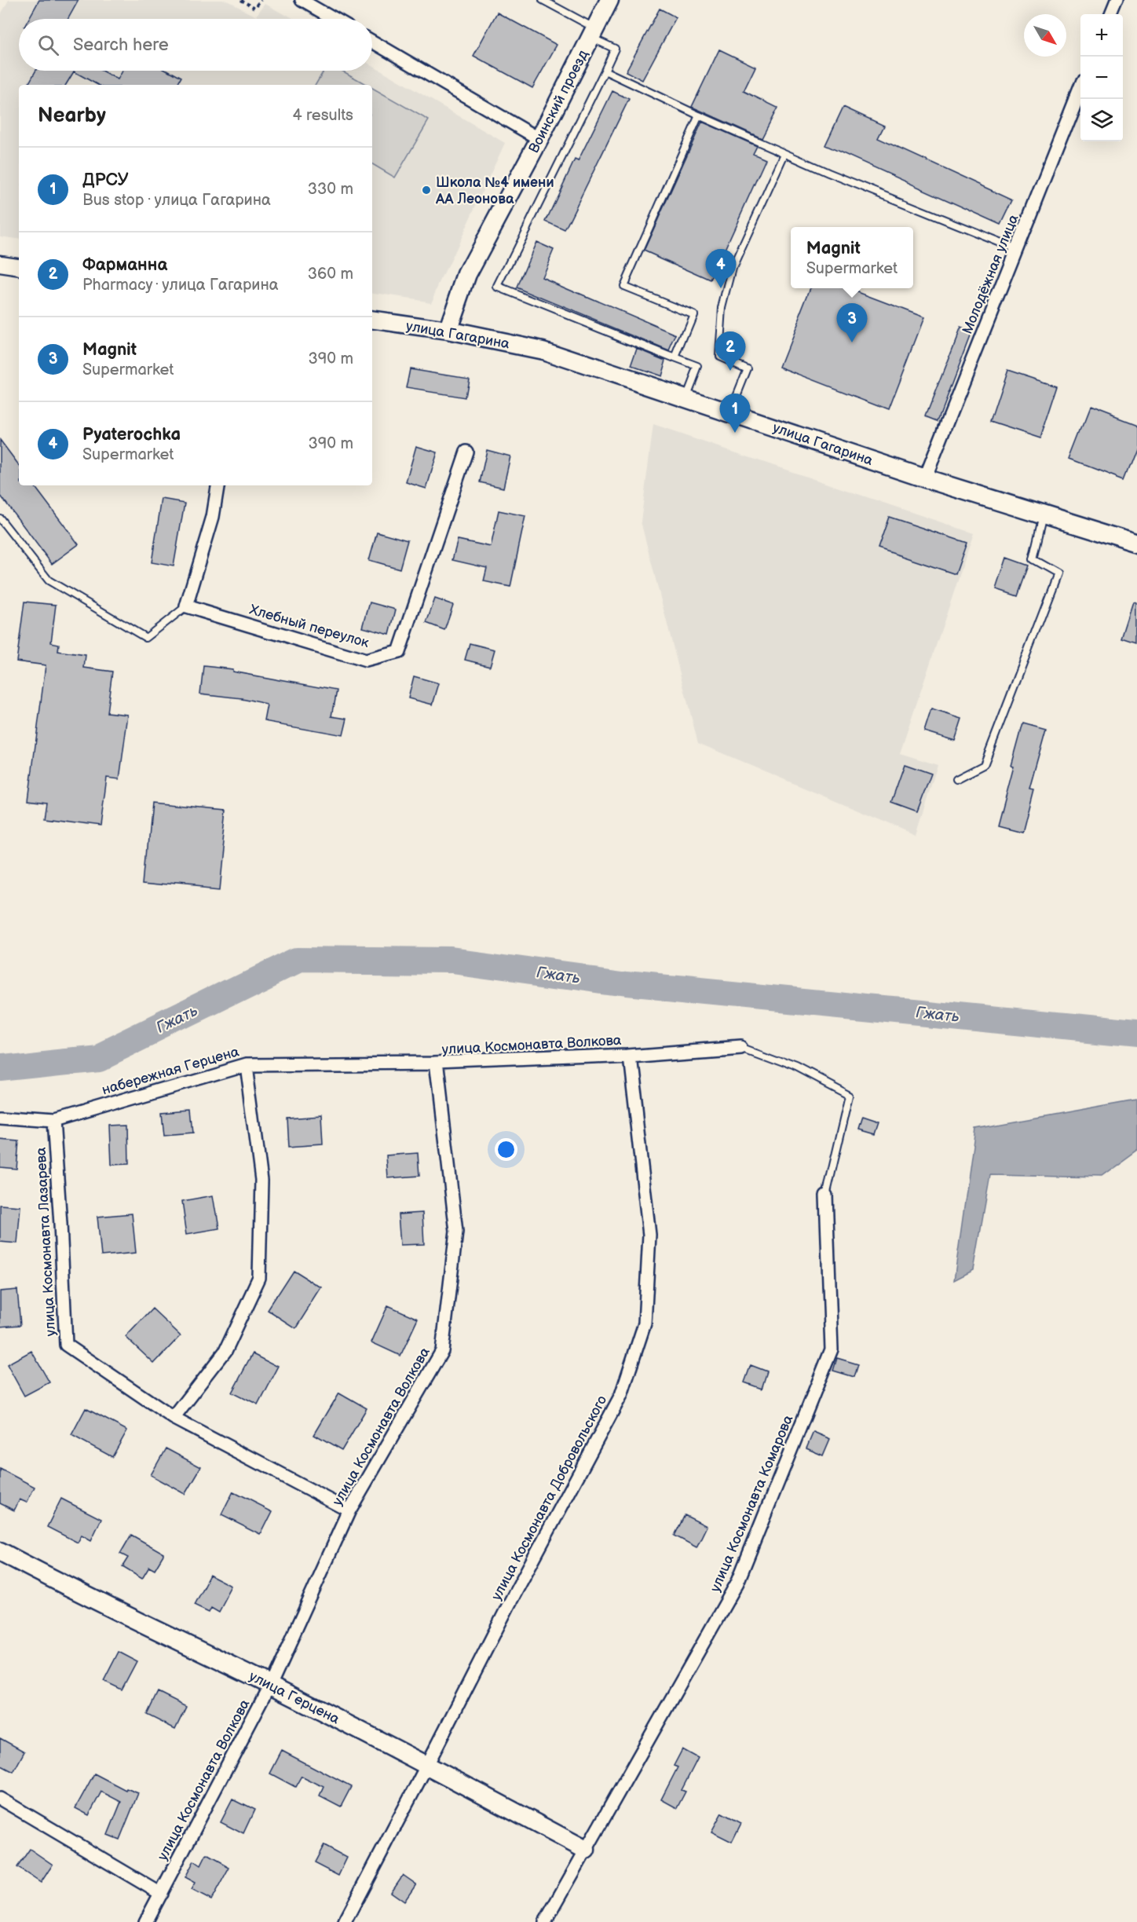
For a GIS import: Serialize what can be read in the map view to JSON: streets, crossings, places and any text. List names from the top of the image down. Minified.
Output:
{"streets":{"main road":["Воинский проезд","улица Гагарина","улица Герцена"],"street":["Молодёжная улица","Хлебный переулок","улица Космонавта Волкова","набережная Герцена","улица Космонавта Лазарева","улица Космонавта Добровольского","улица Космонавта Комарова"]},"crossings":[["Воинский проезд","улица Гагарина"],["Молодёжная улица","улица Гагарина"],["улица Космонавта Волкова","набережная Герцена"],["улица Космонавта Волкова","улица Космонавта Лазарева"],["улица Космонавта Волкова","улица Космонавта Добровольского"],["улица Космонавта Волкова","улица Герцена"],["набережная Герцена","улица Космонавта Лазарева"],["улица Космонавта Добровольского","улица Герцена"],["улица Космонавта Комарова","улица Герцена"]],"water":["Гжать"],"places":["Школа №4 имени АА Леонова"],"north":"bottom right","page":{"map_buttons":["+","−"],"search":"Search here","heading":["Nearby","4 results"],"list":[{"mark":"1","name":"ДРСУ","note":"Bus stop · улица Гагарина","value":"330 m"},{"mark":"2","name":"Фарманна","note":"Pharmacy · улица Гагарина","value":"360 m"},{"mark":"3","name":"Magnit","note":"Supermarket","value":"390 m"},{"mark":"4","name":"Pyaterochka","note":"Supermarket","value":"390 m"}],"popup":["Magnit","Supermarket"],"pins":["4","3","2","1"]}}
